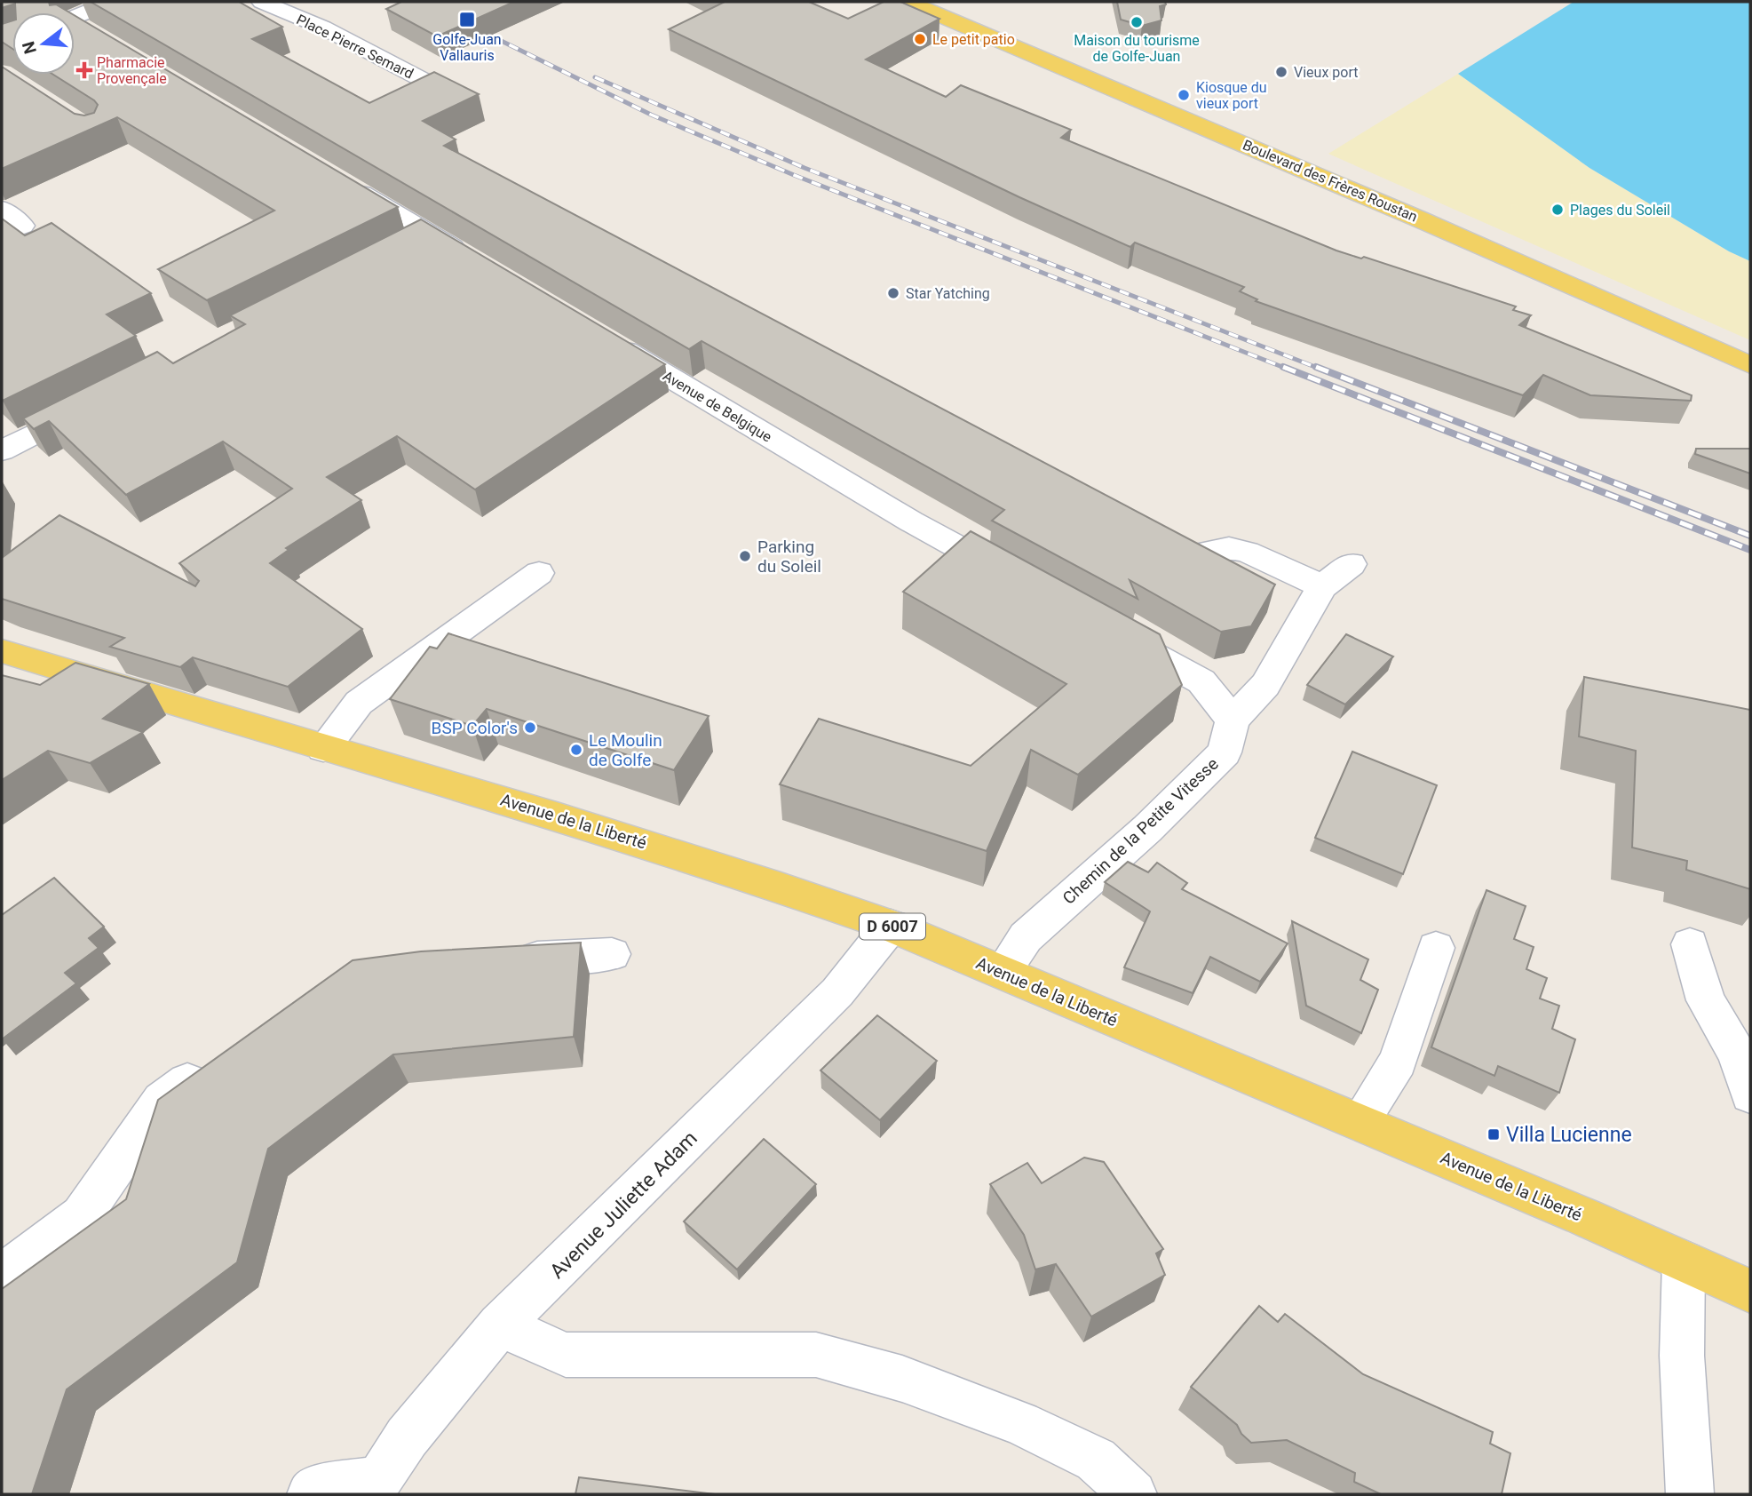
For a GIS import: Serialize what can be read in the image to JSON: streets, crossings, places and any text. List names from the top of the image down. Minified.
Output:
{"streets":{"main road":["Boulevard des Frères Roustan","Avenue de la Liberté","D 6007"],"street":["Place Pierre Semard","Avenue de Belgique","Chemin de la Petite Vitesse","Avenue Juliette Adam"]},"crossings":[["Avenue de la Liberté","Chemin de la Petite Vitesse"],["Avenue de la Liberté","Avenue Juliette Adam"]],"places":{"transit":["Golfe-Juan Vallauris","Villa Lucienne"],"other":["Maison du tourisme de Golfe-Juan","Le petit patio","Vieux port","Kiosque du vieux port","Plages du Soleil","Star Yatching","Parking du Soleil","BSP Color's","Le Moulin de Golfe"],"health":["Pharmacie Provençale"]},"north":"left"}
